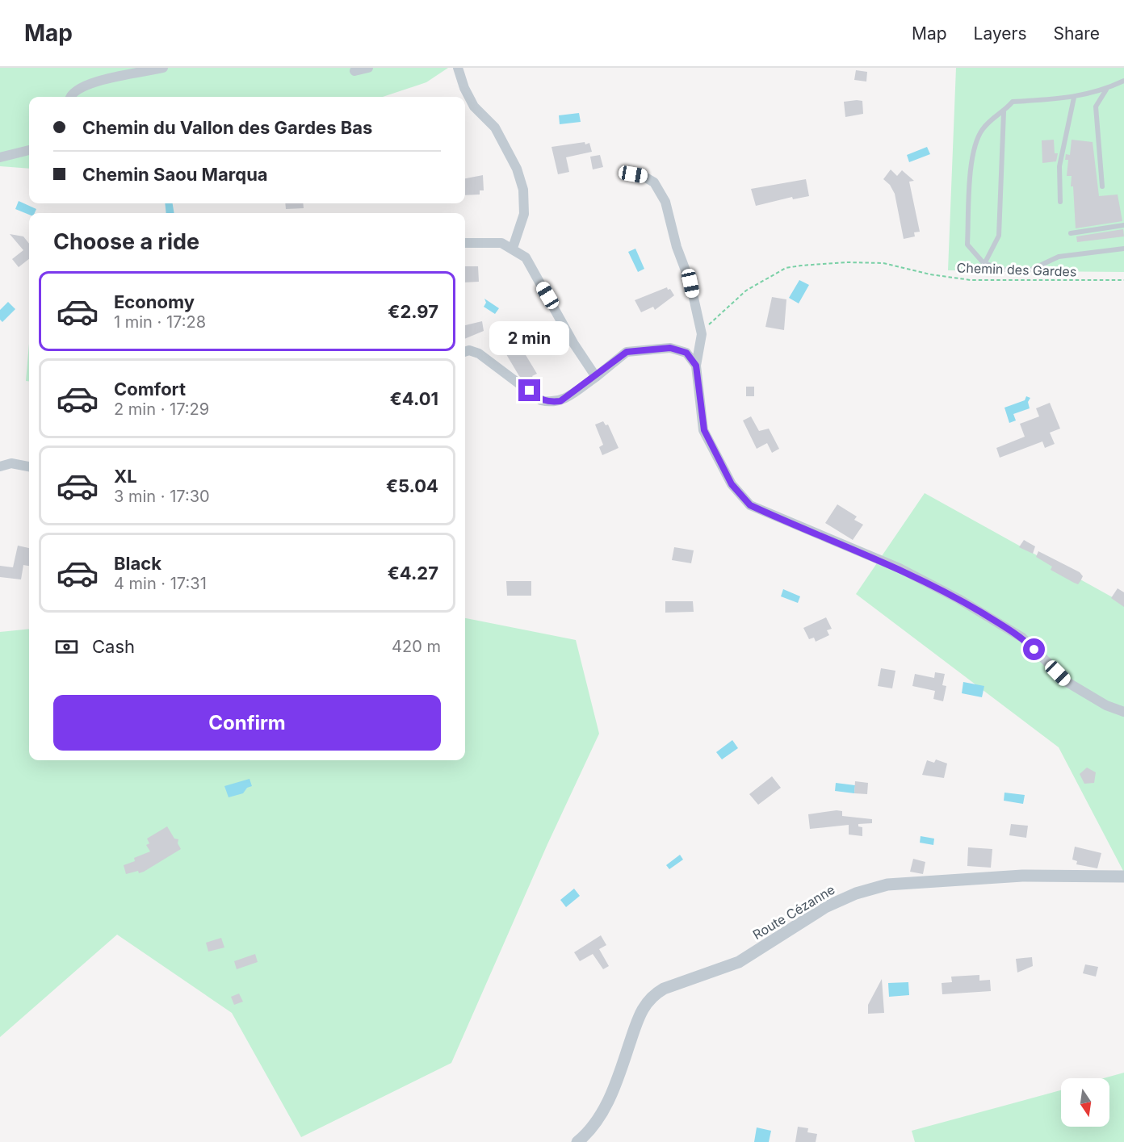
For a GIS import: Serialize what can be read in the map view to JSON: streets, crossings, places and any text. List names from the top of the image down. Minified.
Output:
{"streets":{"street":["Route Cézanne"],"path":["Chemin des Gardes"]},"north":"bottom","page":{"header":"Map","nav":["Map","Layers","Share"],"banner":["Chemin du Vallon des Gardes Bas","Chemin Saou Marqua"],"heading":"Choose a ride","list":[{"name":"Economy","note":"1 min · 17:28","value":"€2.97"},{"name":"Comfort","note":"2 min · 17:29","value":"€4.01"},{"name":"XL","note":"3 min · 17:30","value":"€5.04"},{"name":"Black","note":"4 min · 17:31","value":"€4.27"}],"bubble":"2 min","pay":["Cash","420 m"],"buttons":"Confirm"}}
